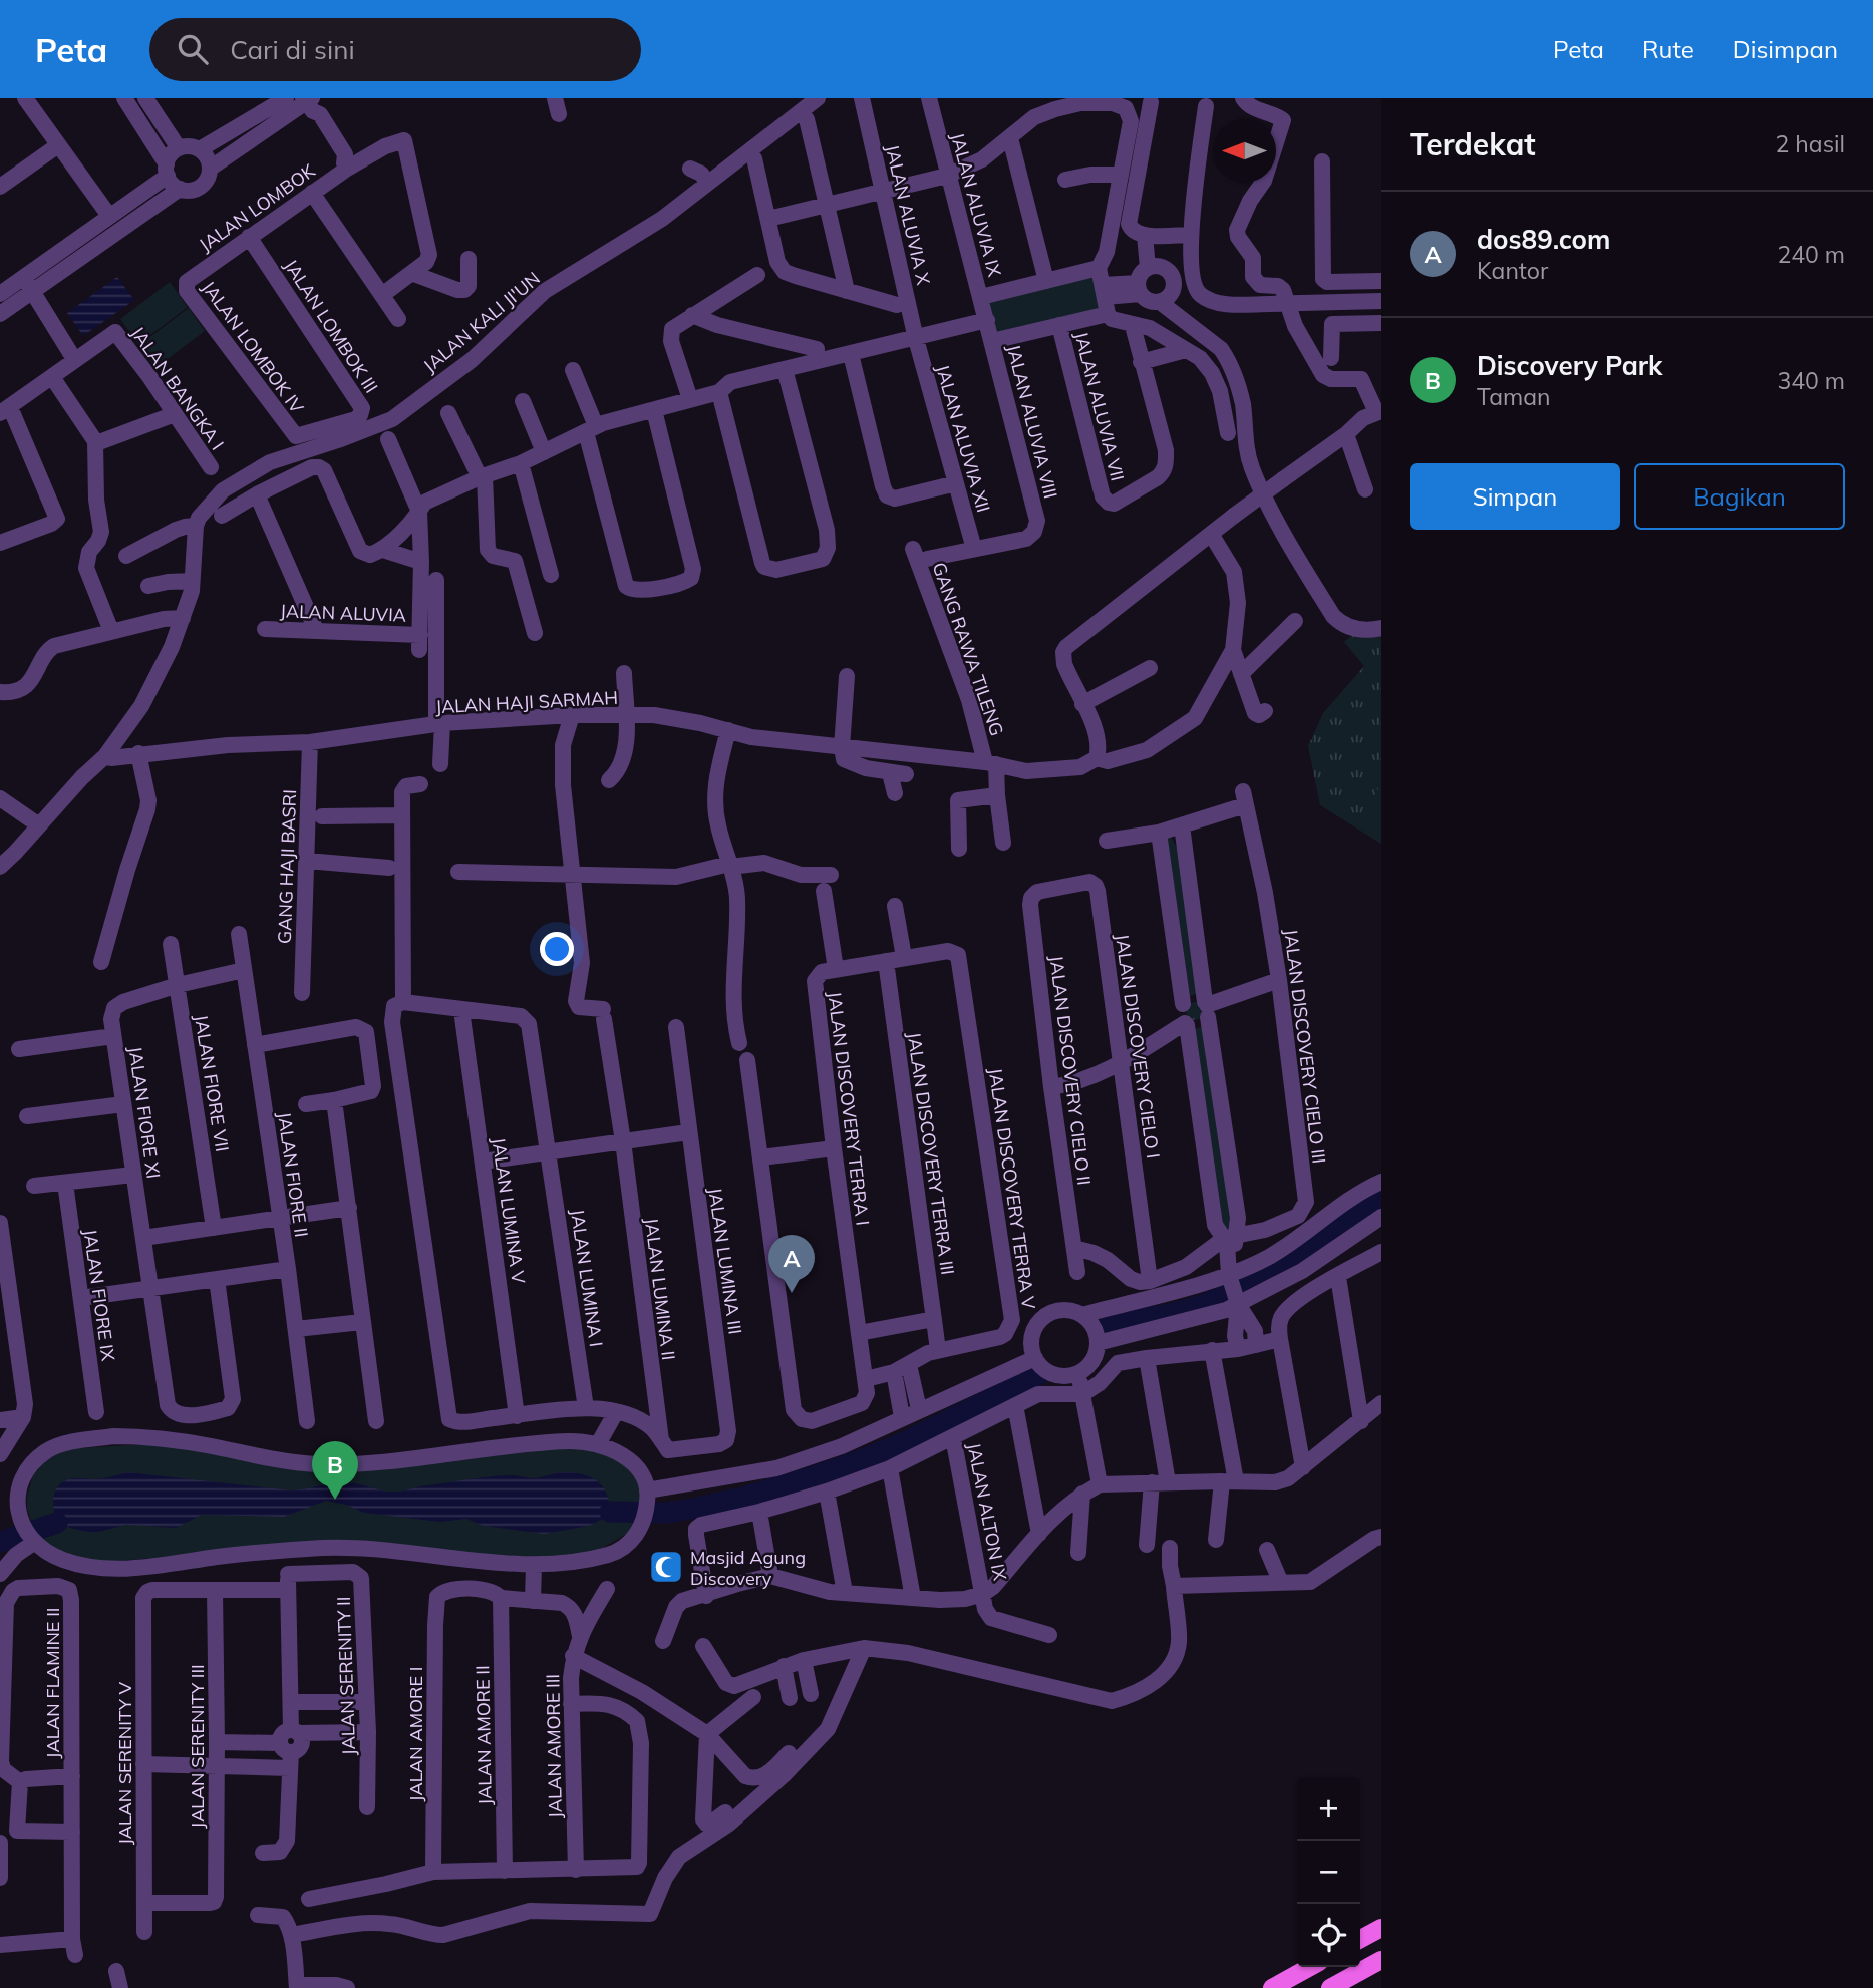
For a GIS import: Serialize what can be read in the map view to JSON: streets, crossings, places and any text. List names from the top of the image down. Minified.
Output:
{"streets":{"street":["JALAN ALUVIA IX","JALAN LOMBOK","JALAN ALUVIA X","JALAN KALI JI'UN","JALAN LOMBOK III","JALAN LOMBOK IV","JALAN BANGKA I","JALAN ALUVIA VII","JALAN ALUVIA VIII","JALAN ALUVIA XII","JALAN ALUVIA","GANG RAWA TILENG","JALAN HAJI SARMAH","GANG HAJI BASRI","JALAN DISCOVERY CIELO I","JALAN DISCOVERY CIELO III","JALAN DISCOVERY CIELO II","JALAN FIORE VII","JALAN DISCOVERY TERRA I","JALAN FIORE XI","JALAN DISCOVERY TERRA III","JALAN FIORE II","JALAN DISCOVERY TERRA V","JALAN LUMINA V","JALAN LUMINA III","JALAN LUMINA I","JALAN LUMINA II","JALAN FIORE IX","JALAN ALTON IX","JALAN SERENITY II","JALAN FLAMINE II","JALAN AMORE I","JALAN AMORE II","JALAN SERENITY III","JALAN AMORE III","JALAN SERENITY V"]},"crossings":[["JALAN ALUVIA IX","JALAN ALUVIA VIII"],["JALAN LOMBOK","JALAN LOMBOK III"],["JALAN LOMBOK","JALAN LOMBOK IV"],["JALAN ALUVIA X","JALAN ALUVIA XII"],["JALAN LOMBOK III","JALAN LOMBOK IV"],["JALAN ALUVIA VIII","JALAN ALUVIA XII"],["JALAN ALUVIA VIII","GANG RAWA TILENG"],["JALAN ALUVIA XII","GANG RAWA TILENG"],["GANG RAWA TILENG","JALAN HAJI SARMAH"],["JALAN HAJI SARMAH","GANG HAJI BASRI"],["JALAN DISCOVERY CIELO I","JALAN DISCOVERY CIELO II"],["JALAN FIORE VII","JALAN FIORE XI"],["JALAN DISCOVERY TERRA I","JALAN DISCOVERY TERRA III"],["JALAN DISCOVERY TERRA I","JALAN DISCOVERY TERRA V"],["JALAN DISCOVERY TERRA III","JALAN DISCOVERY TERRA V"],["JALAN LUMINA V","JALAN LUMINA I"],["JALAN LUMINA III","JALAN LUMINA II"],["JALAN AMORE I","JALAN AMORE II"],["JALAN SERENITY III","JALAN SERENITY V"]],"places":{"mosque":["Masjid Agung Discovery"]},"north":"left","page":{"header":"Peta","search":"Cari di sini","nav":["Peta","Rute","Disimpan"],"heading":["Terdekat","2 hasil"],"list":[{"mark":"A","name":"dos89.com","note":"Kantor","value":"240 m"},{"mark":"B","name":"Discovery Park","note":"Taman","value":"340 m"}],"buttons":["Simpan","Bagikan"],"pins":["A","B"],"map_buttons":["+","−"]}}
